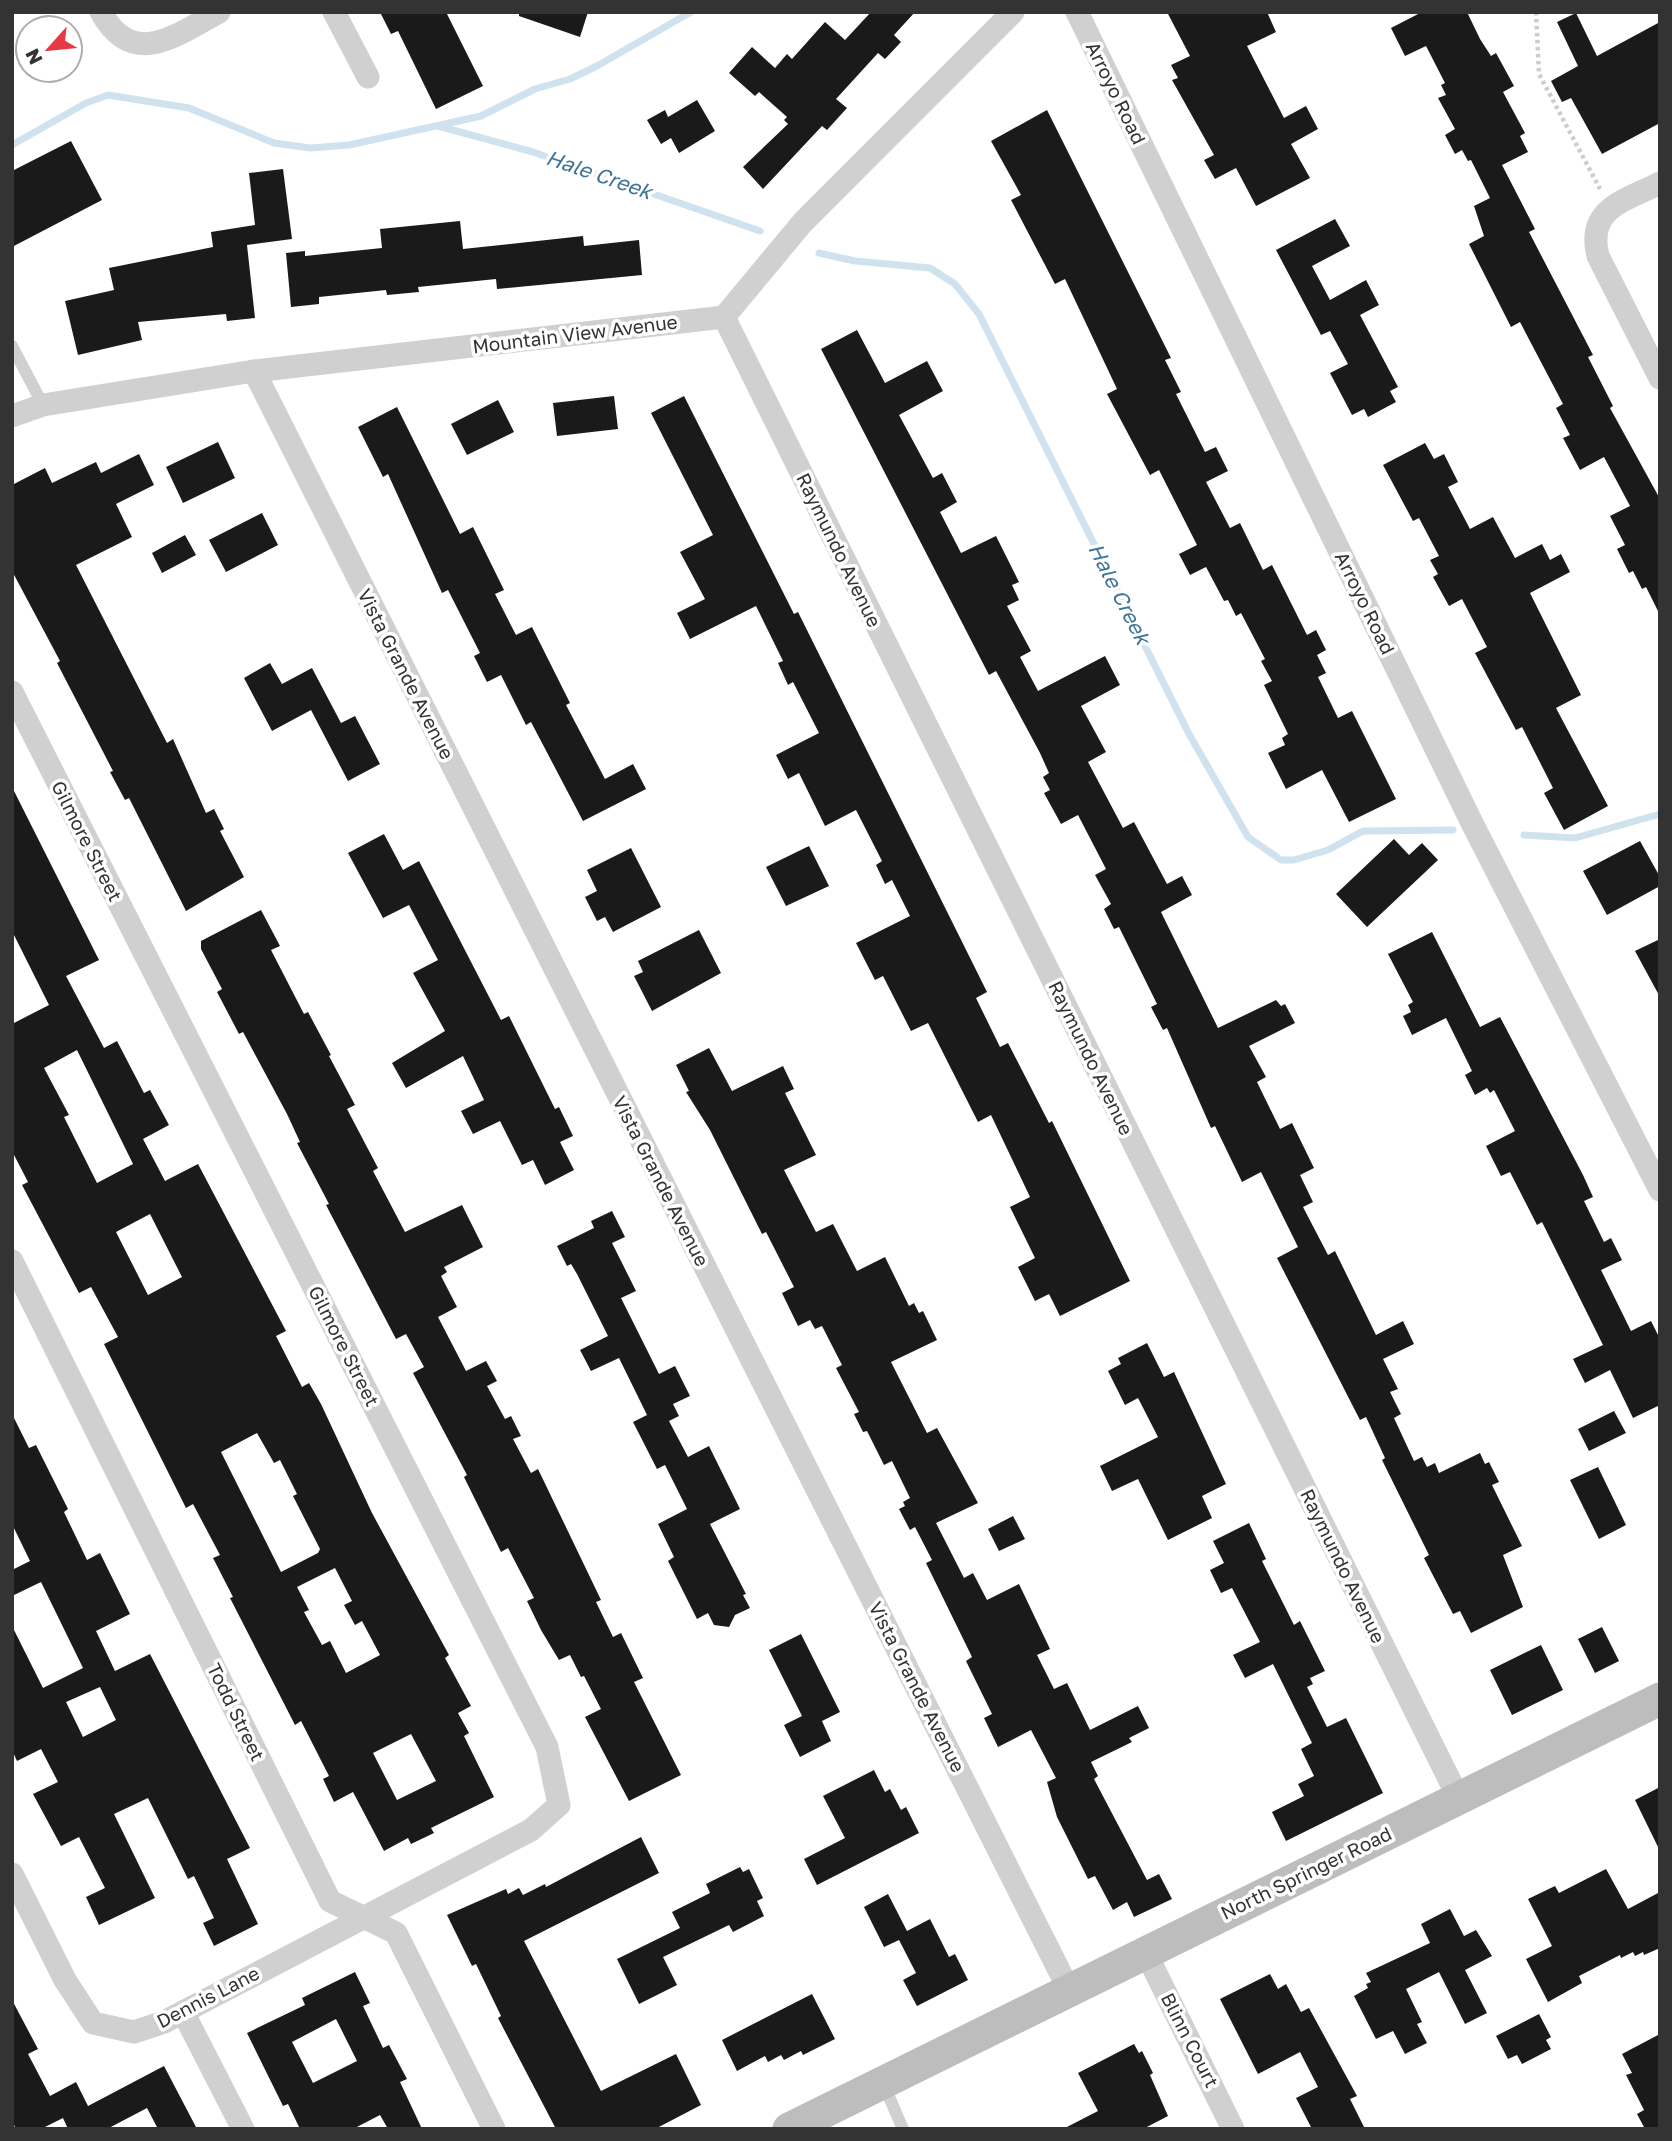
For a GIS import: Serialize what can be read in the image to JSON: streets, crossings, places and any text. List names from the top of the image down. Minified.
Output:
{"streets":{"street":["Arroyo Road","Mountain View Avenue","Raymundo Avenue","Vista Grande Avenue","Gilmore Street","Todd Street","North Springer Road","Dennis Lane","Blinn Court"]},"crossings":[["Mountain View Avenue","Raymundo Avenue"],["Mountain View Avenue","Vista Grande Avenue"],["Raymundo Avenue","North Springer Road"],["Vista Grande Avenue","North Springer Road"],["Gilmore Street","Todd Street"],["Gilmore Street","Dennis Lane"],["Todd Street","Dennis Lane"],["North Springer Road","Blinn Court"]],"water":["Hale Creek"],"north":"bottom left"}
